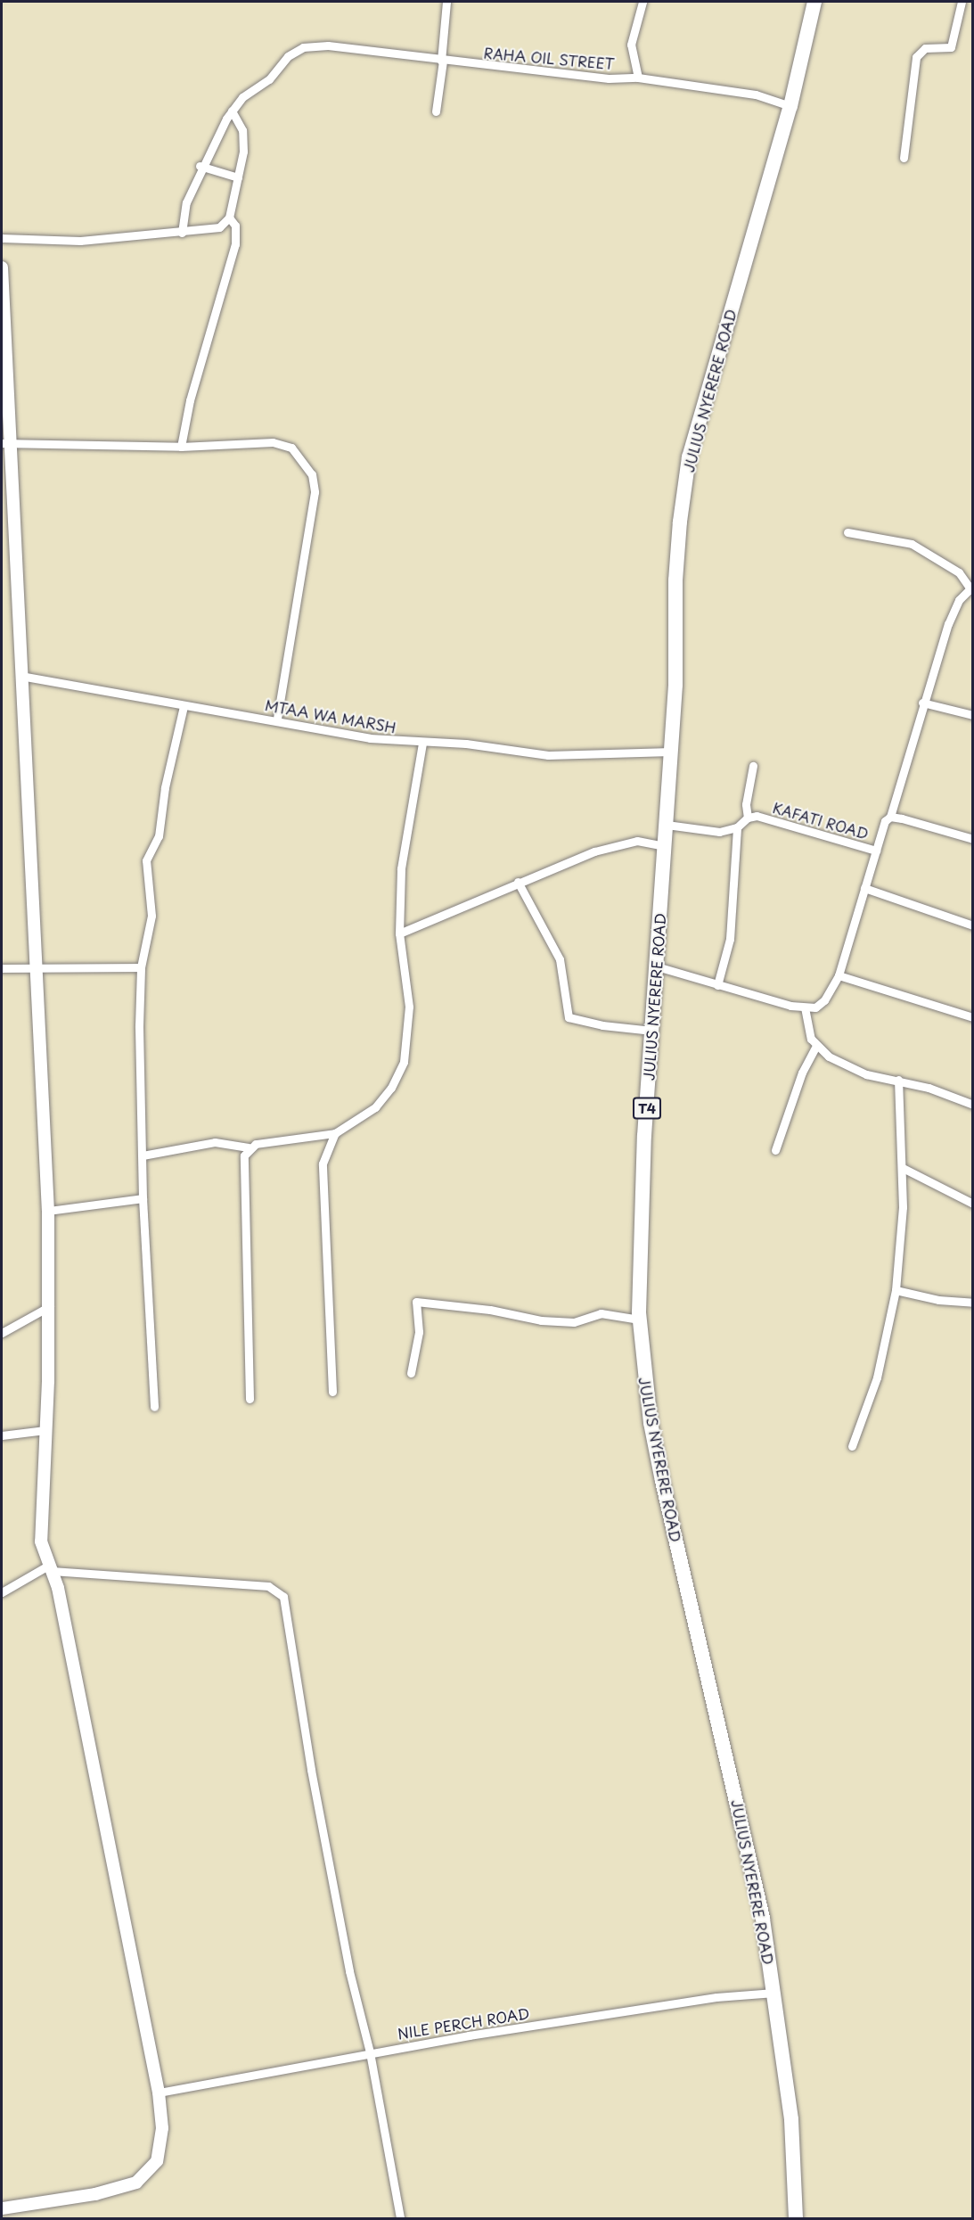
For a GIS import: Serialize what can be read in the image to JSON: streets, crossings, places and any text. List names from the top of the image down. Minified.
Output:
{"streets":{"highway":["JULIUS NYERERE ROAD","T4"],"street":["RAHA OIL STREET","MTAA WA MARSH","KAFATI ROAD","NILE PERCH ROAD"]},"crossings":[["RAHA OIL STREET","JULIUS NYERERE ROAD"],["JULIUS NYERERE ROAD","MTAA WA MARSH"],["JULIUS NYERERE ROAD","NILE PERCH ROAD"]]}
